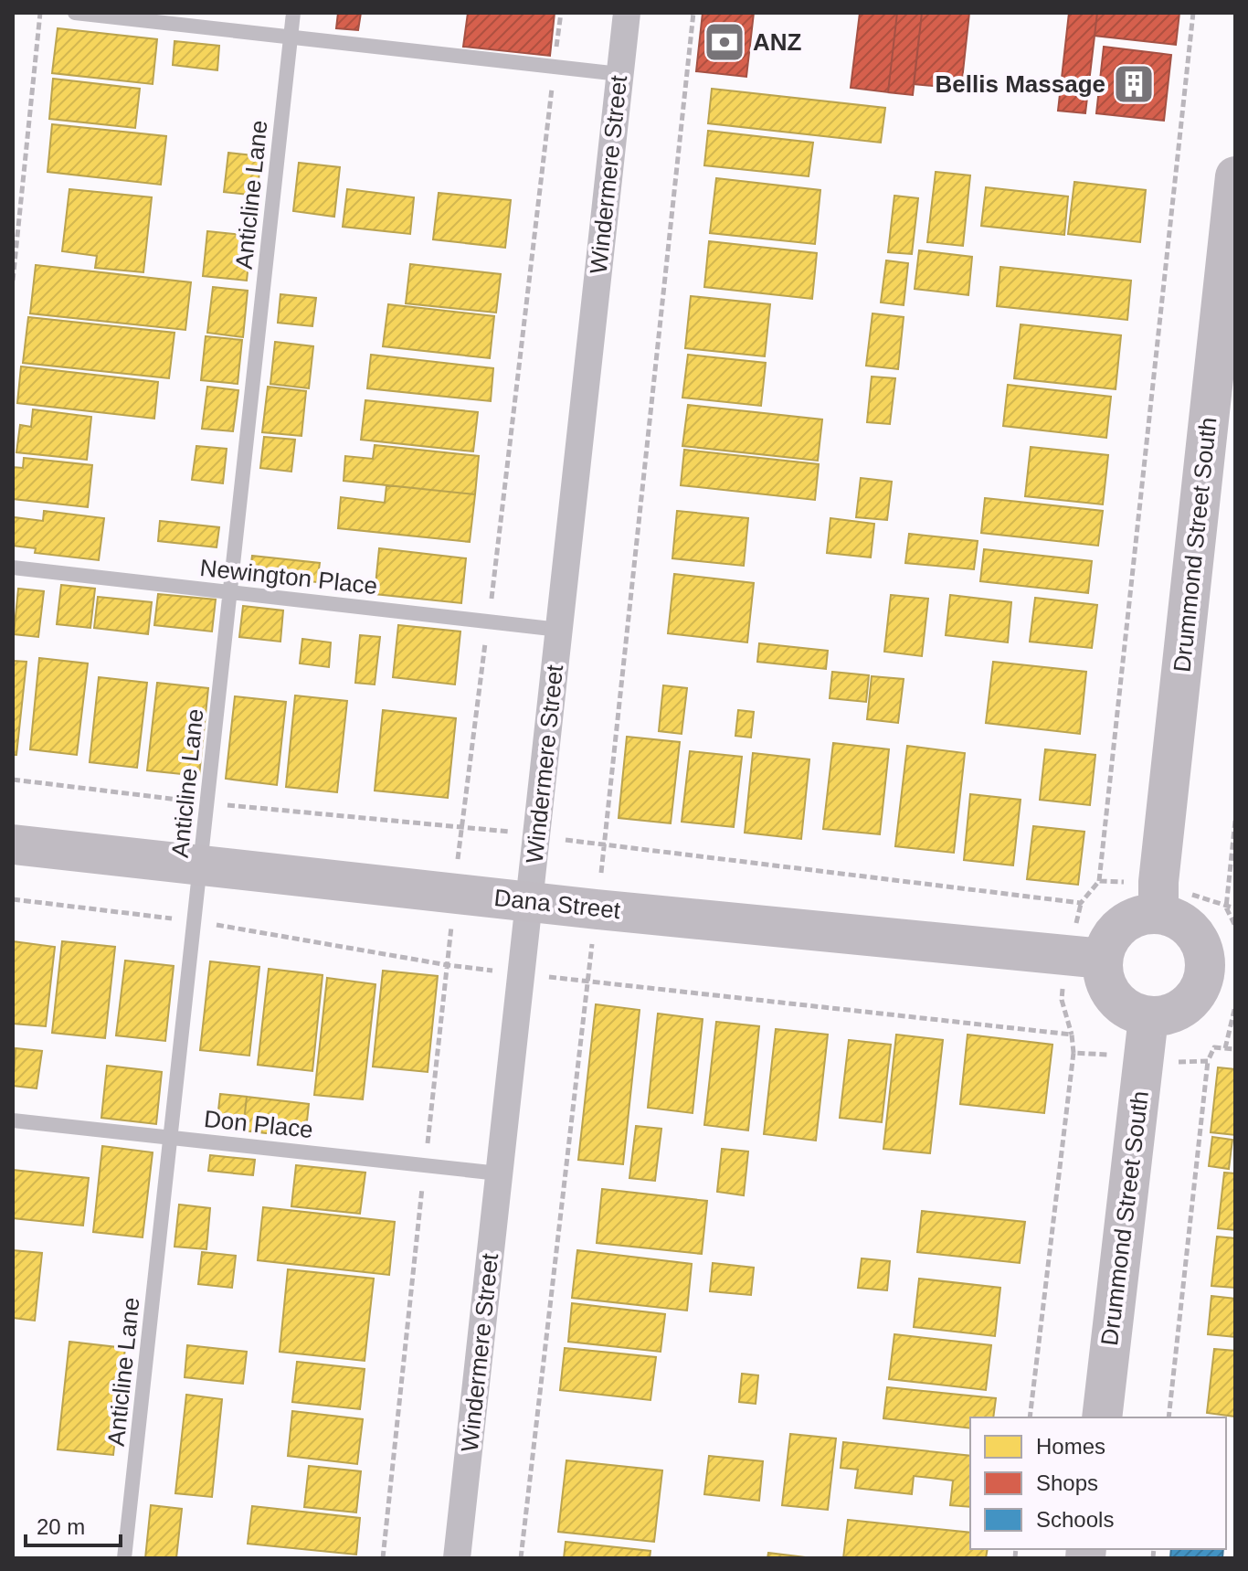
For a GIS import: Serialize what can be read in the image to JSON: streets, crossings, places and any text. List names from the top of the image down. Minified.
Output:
{"streets":{"main road":["Drummond Street South","Dana Street"],"street":["Windermere Street"],"lane":["Anticline Lane","Newington Place","Don Place"]},"crossings":[["Windermere Street","Newington Place"],["Windermere Street","Dana Street"],["Windermere Street","Don Place"],["Anticline Lane","Newington Place"],["Anticline Lane","Dana Street"],["Anticline Lane","Don Place"],["Drummond Street South","Dana Street"]],"places":{"bank":["ANZ"],"building":["Bellis Massage"]},"legend":["Homes","Shops","Schools"],"scale_bar":"20 m"}
